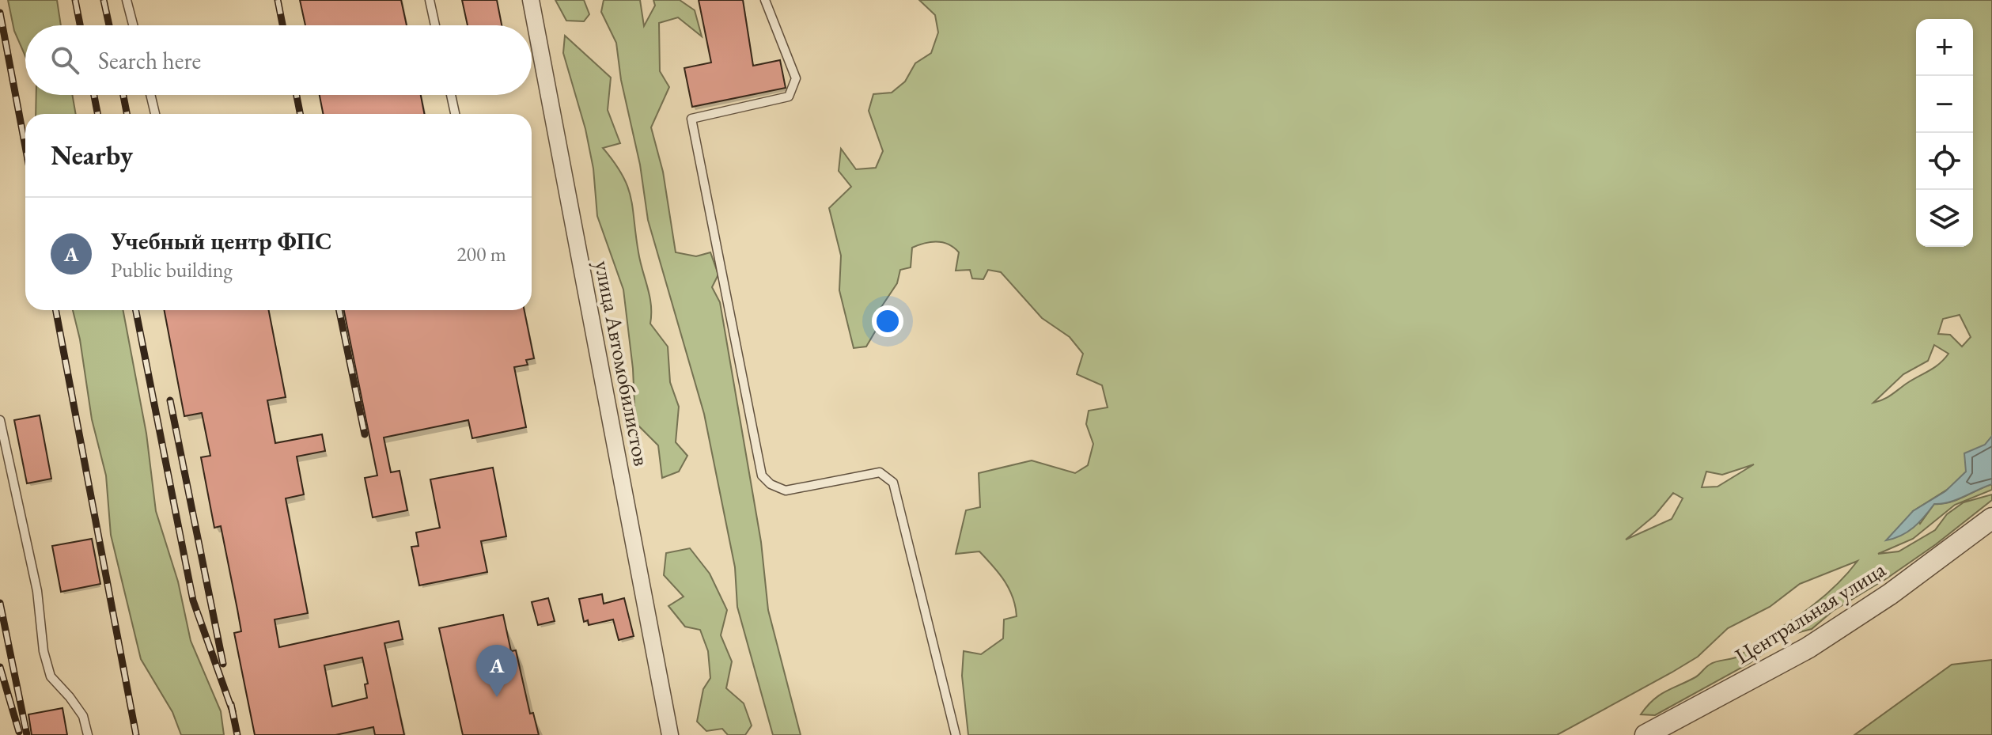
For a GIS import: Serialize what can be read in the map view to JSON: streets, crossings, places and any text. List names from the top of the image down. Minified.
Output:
{"streets":{"street":["улица Автомобилистов","Центральная улица"]},"page":{"map_buttons":["+","−"],"search":"Search here","heading":"Nearby","list":[{"mark":"A","name":"Учебный центр ФПС","note":"Public building","value":"200 m"}],"pins":"A"}}
